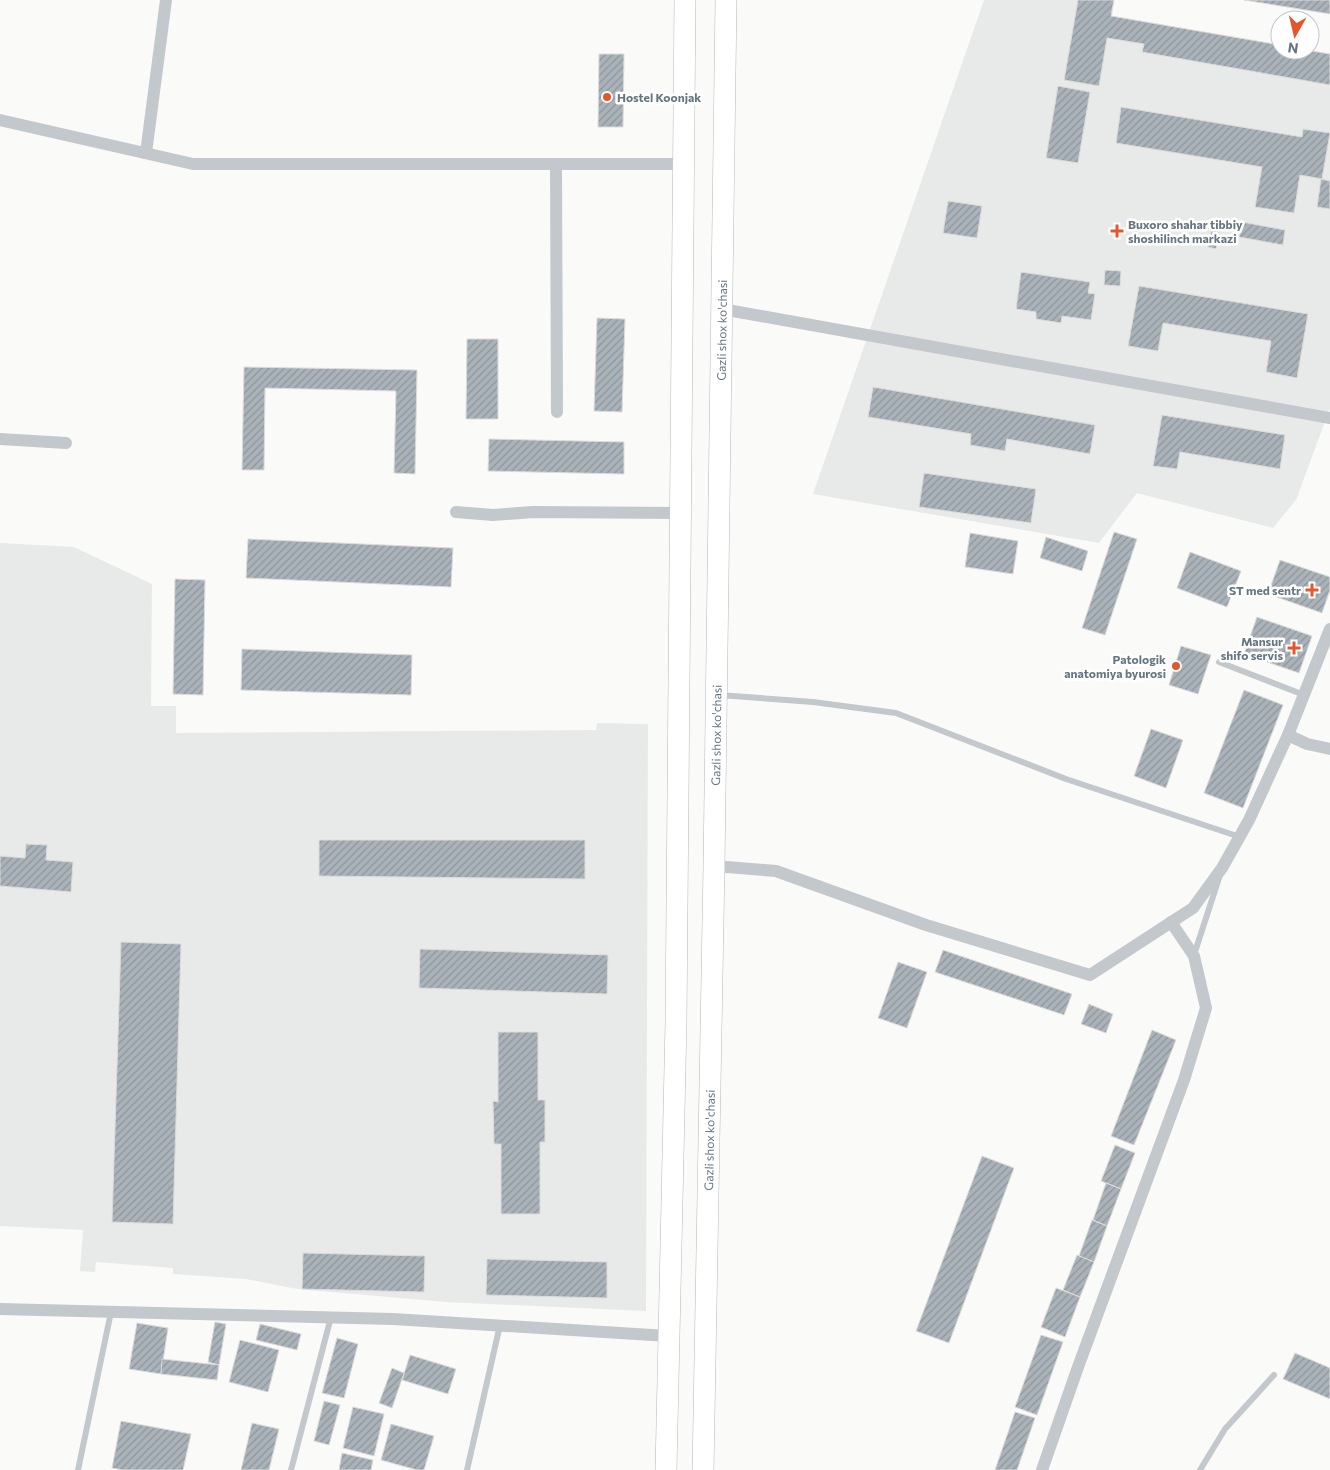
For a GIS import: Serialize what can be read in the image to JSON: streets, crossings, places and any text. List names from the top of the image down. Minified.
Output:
{"streets":{"highway":["Gazli shox ko'chasi"]},"places":{"other":["Hostel Koonjak","Patologik anatomiya byurosi"],"health":["Buxoro shahar tibbiy shoshilinch markazi","ST med sentr","Mansur shifo servis"]},"north":"bottom"}
